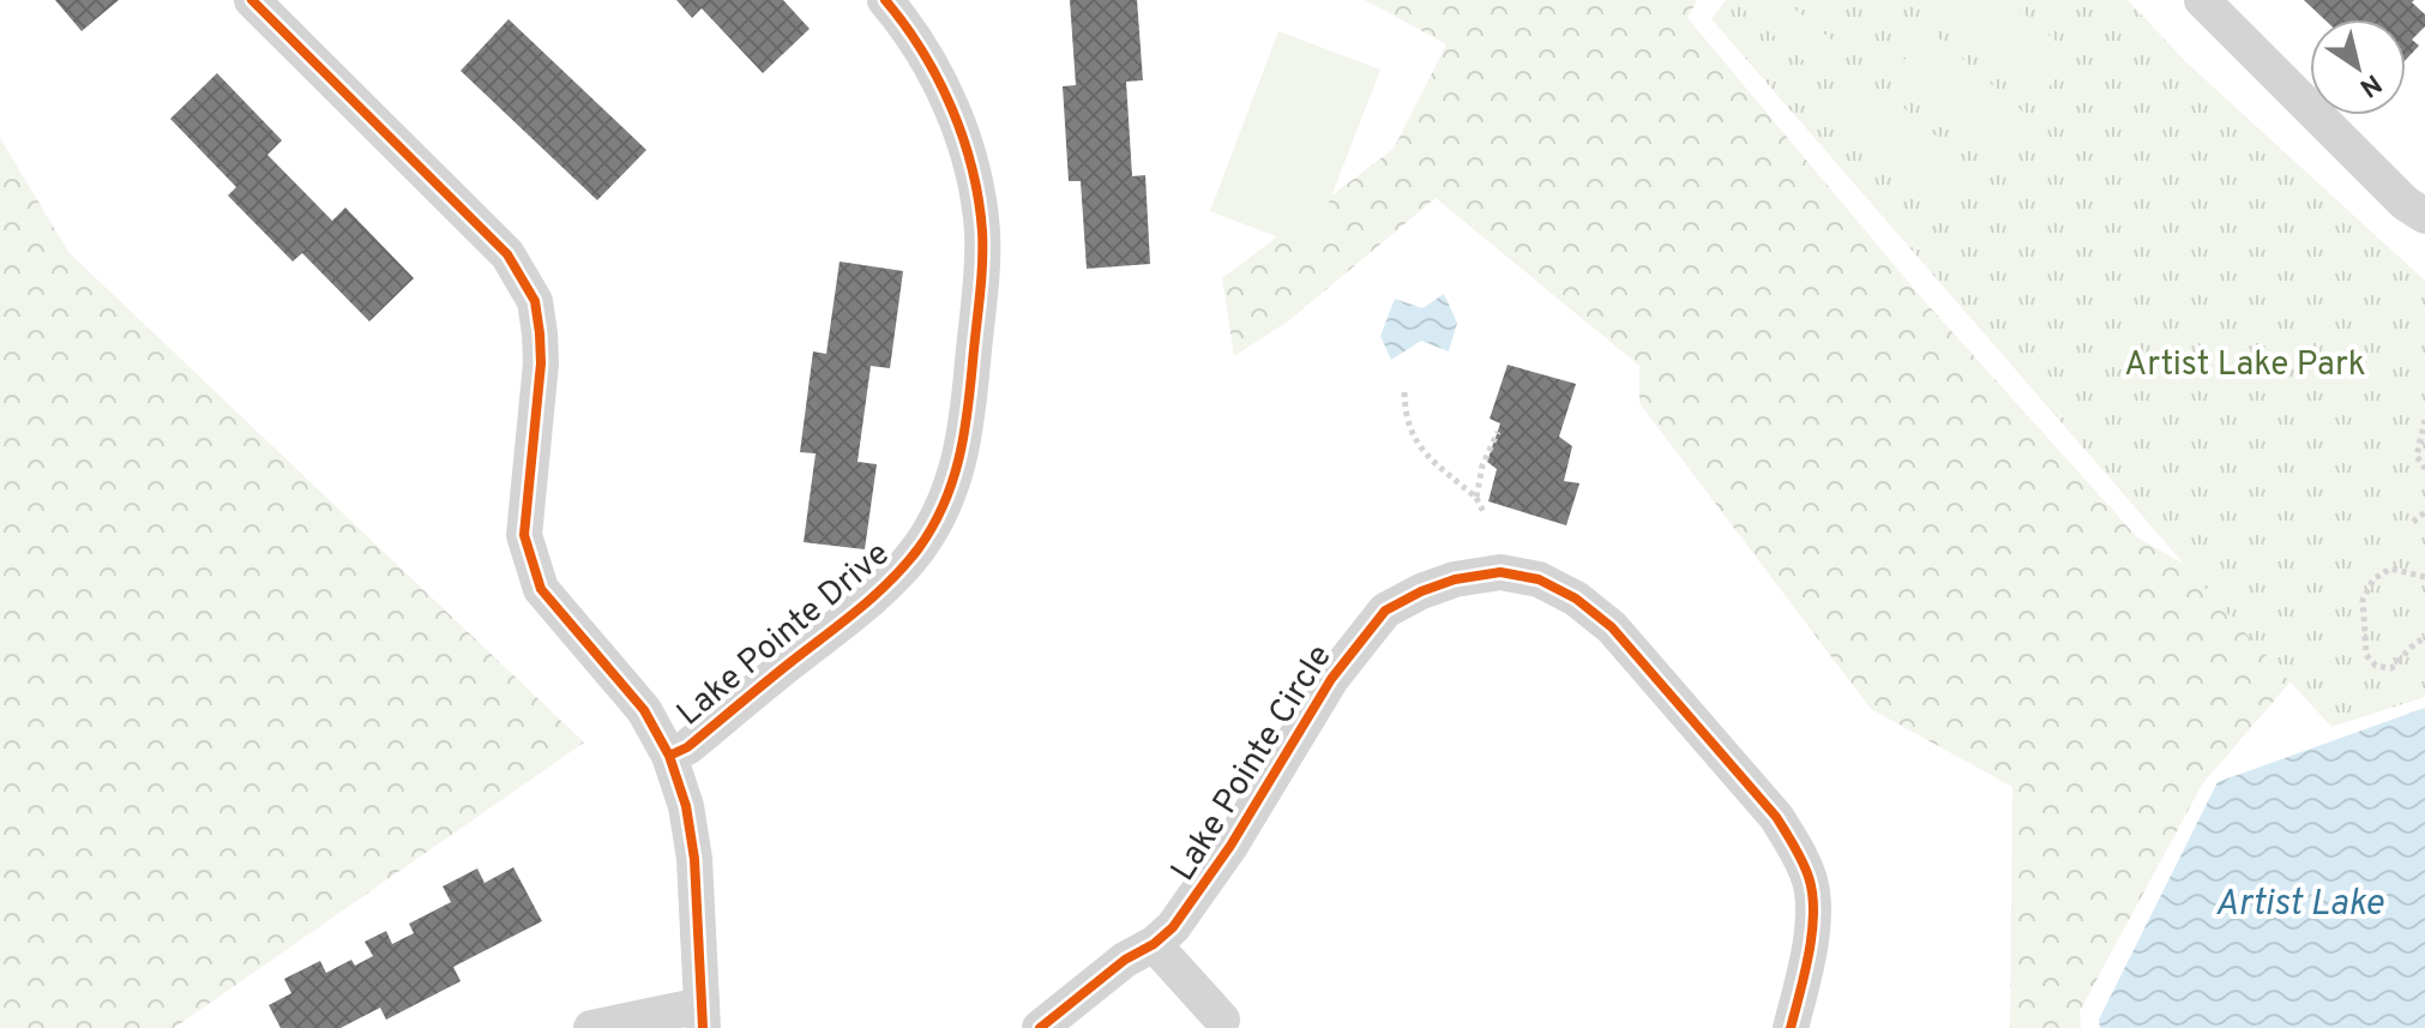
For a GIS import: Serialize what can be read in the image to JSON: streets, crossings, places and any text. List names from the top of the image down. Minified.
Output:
{"streets":{"street":["Lake Pointe Drive","Lake Pointe Circle"]},"water":["Artist Lake"],"parks":["Artist Lake Park"],"north":"bottom right"}
